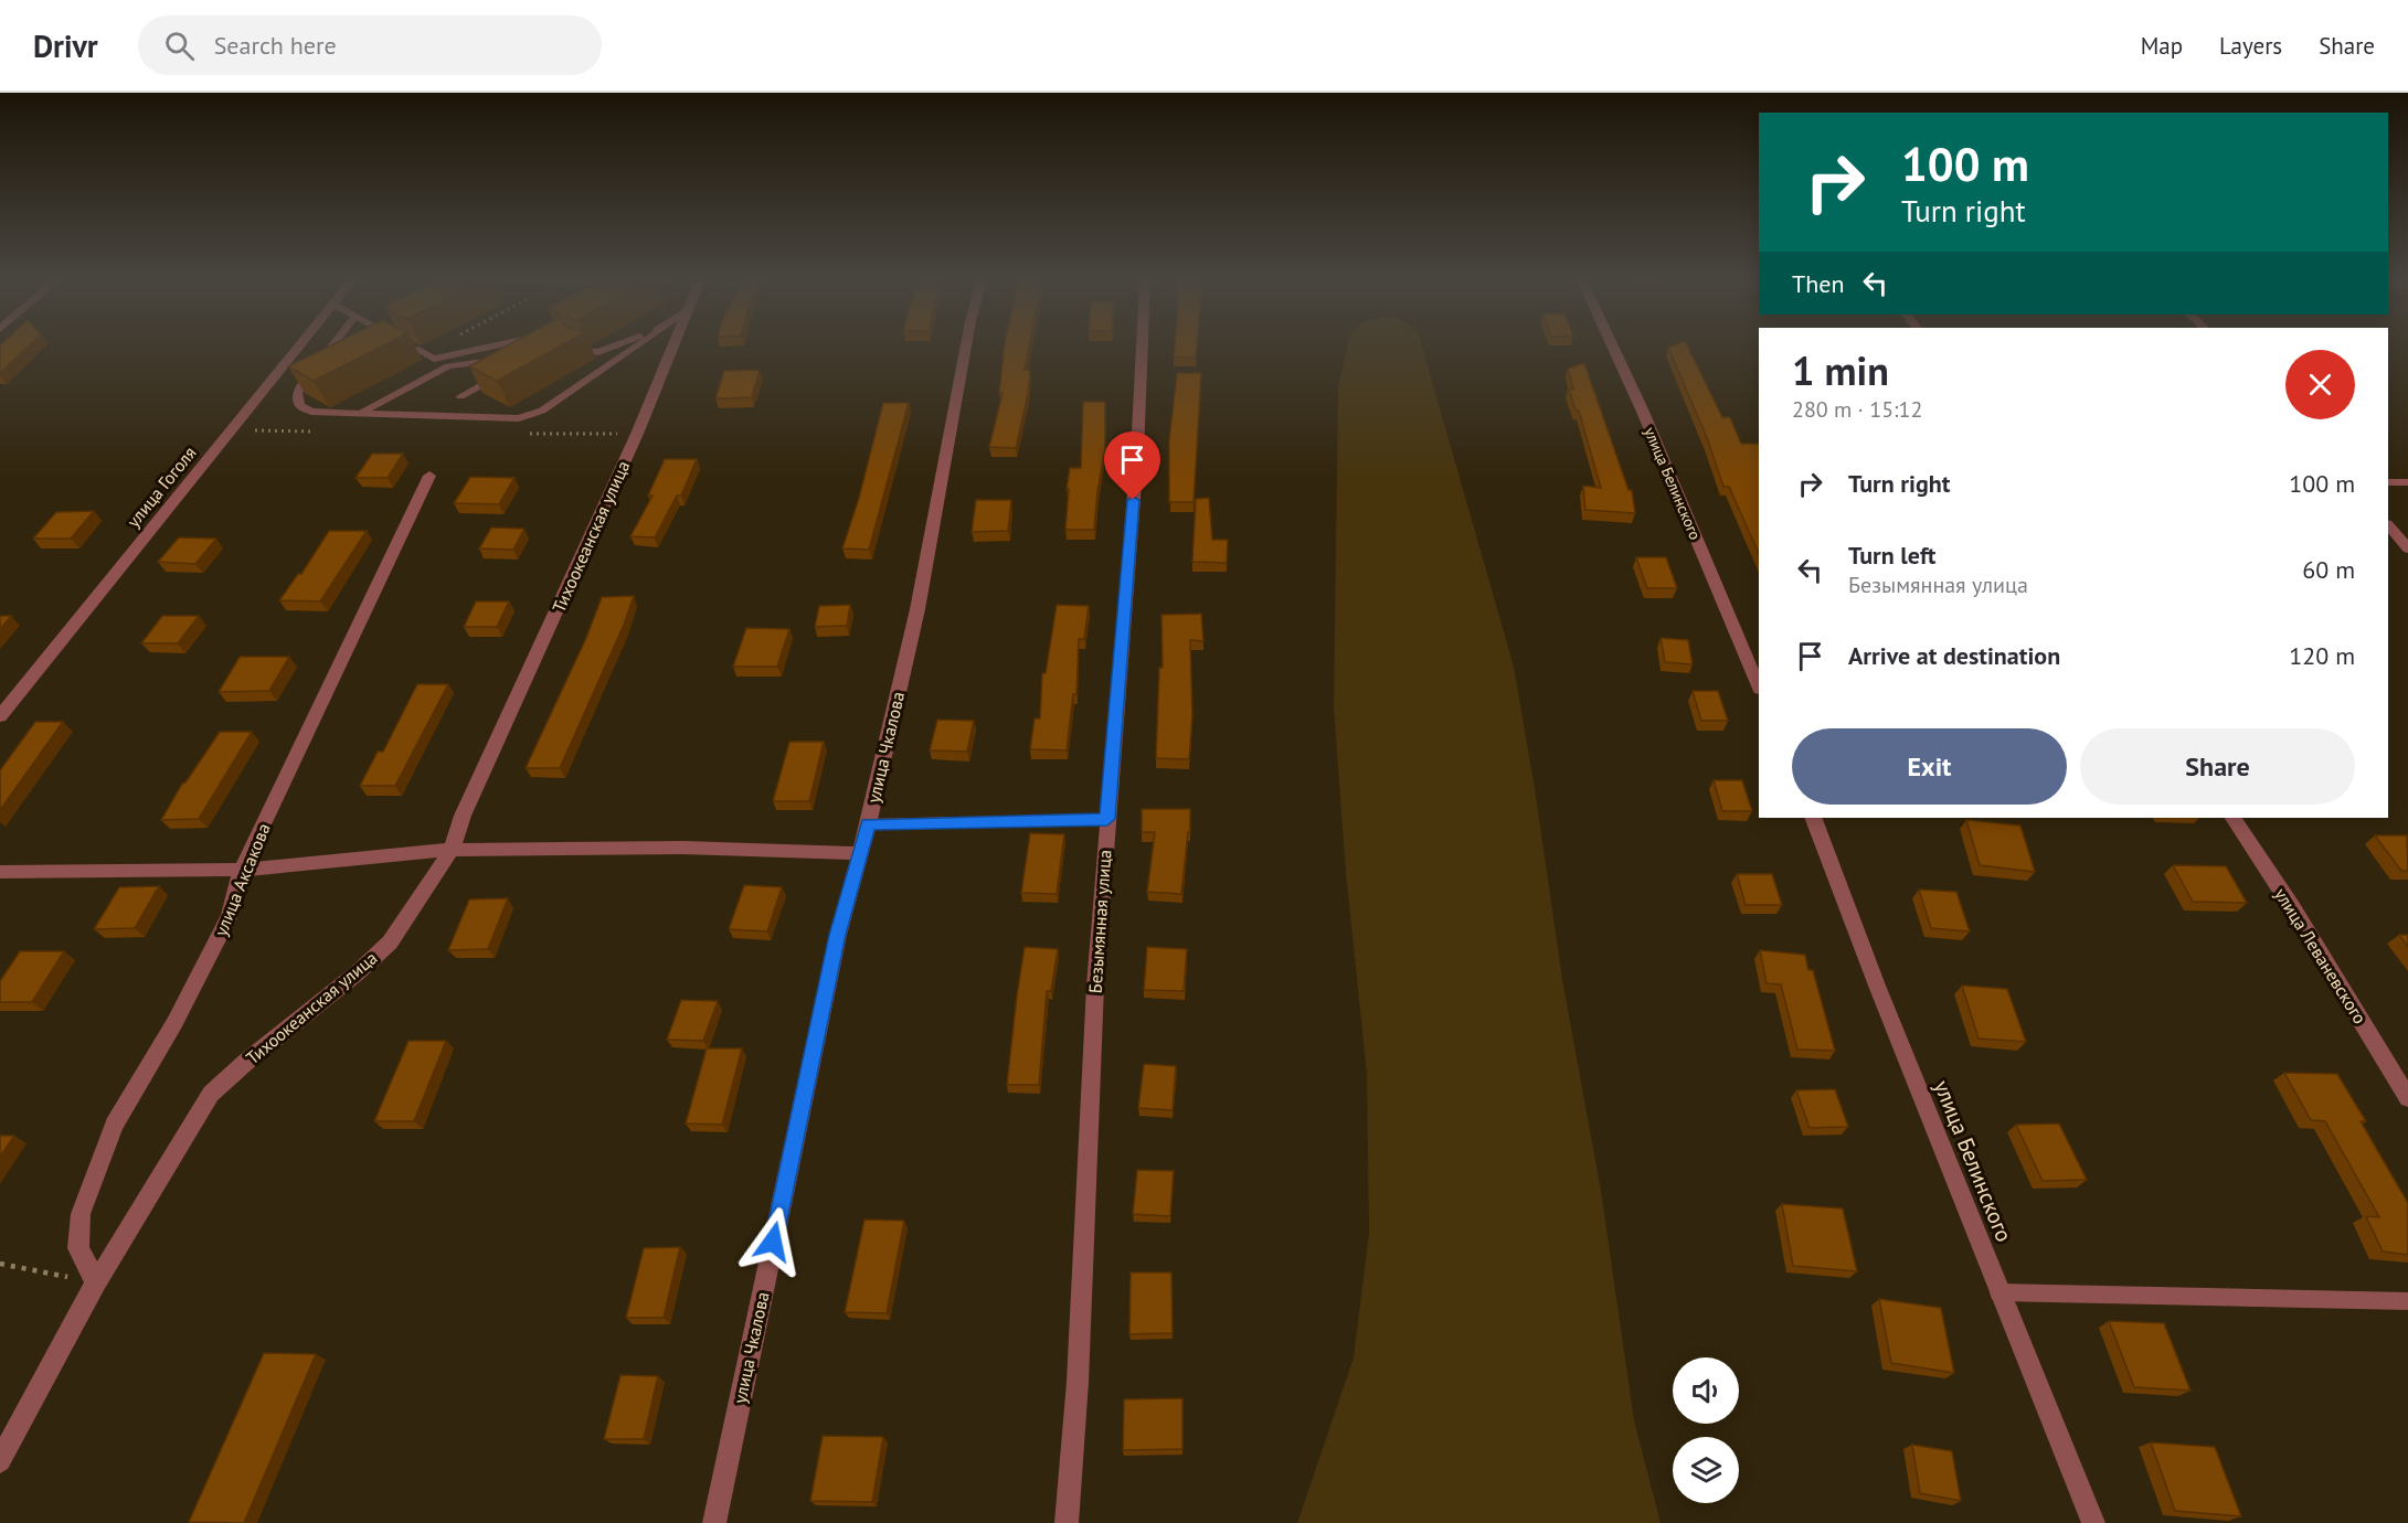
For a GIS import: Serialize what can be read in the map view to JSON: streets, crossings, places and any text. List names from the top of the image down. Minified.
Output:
{"streets":{"street":["улица Белинского","улица Гоголя","Тихоокеанская улица","улица Чкалова","улица Аксакова","Безымянная улица","улица Леваневского"]},"crossings":[["Тихоокеанская улица","улица Аксакова"]],"page":{"header":"Drivr","search":"Search here","nav":["Map","Layers","Share"],"turn":["100 m","Turn right"],"then":"Then","heading":["1 min","280 m · 15:12"],"list":[{"name":"Turn right","value":"100 m"},{"name":"Turn left","note":"Безымянная улица","value":"60 m"},{"name":"Arrive at destination","value":"120 m"}],"buttons":["Exit","Share"]}}
